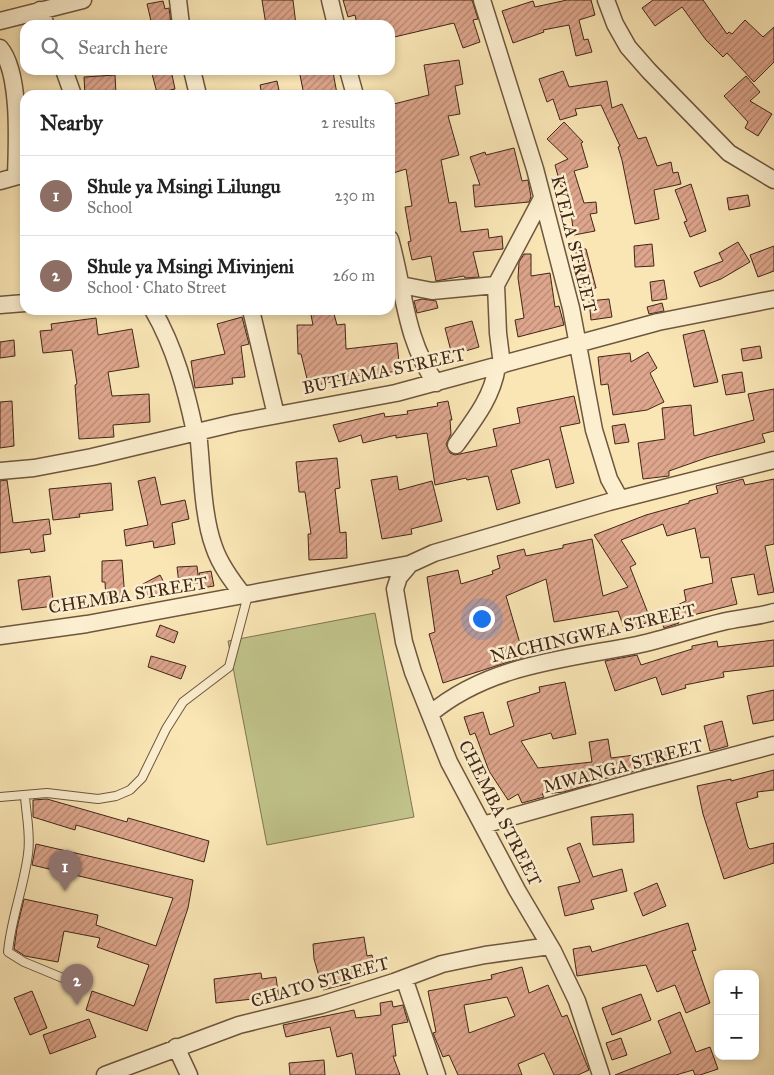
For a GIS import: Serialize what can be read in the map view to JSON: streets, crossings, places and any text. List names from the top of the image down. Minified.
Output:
{"streets":{"street":["KYELA STREET","BUTIAMA STREET","CHEMBA STREET","NACHINGWEA STREET","MWANGA STREET","CHATO STREET"]},"crossings":[["KYELA STREET","BUTIAMA STREET"],["KYELA STREET","CHEMBA STREET"],["CHEMBA STREET","NACHINGWEA STREET"],["CHEMBA STREET","MWANGA STREET"],["CHEMBA STREET","CHATO STREET"]],"page":{"search":"Search here","heading":["Nearby","2 results"],"list":[{"mark":"1","name":"Shule ya Msingi Lilungu","note":"School","value":"230 m"},{"mark":"2","name":"Shule ya Msingi Mivinjeni","note":"School · Chato Street","value":"260 m"}],"pins":["1","2"],"map_buttons":["+","−"]}}
